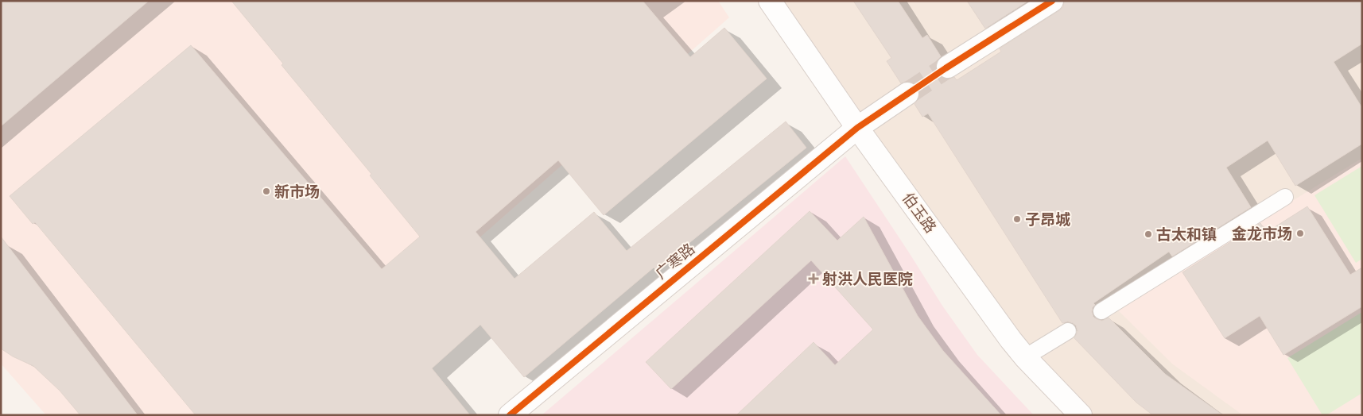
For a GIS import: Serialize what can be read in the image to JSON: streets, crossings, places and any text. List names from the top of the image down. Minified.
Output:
{"streets":{"street":["伯玉路","广寒路"]},"crossings":[["伯玉路","广寒路"]],"places":{"other":["新市场","子昂城","金龙市场","古太和镇"],"health":["射洪人民医院"]}}
